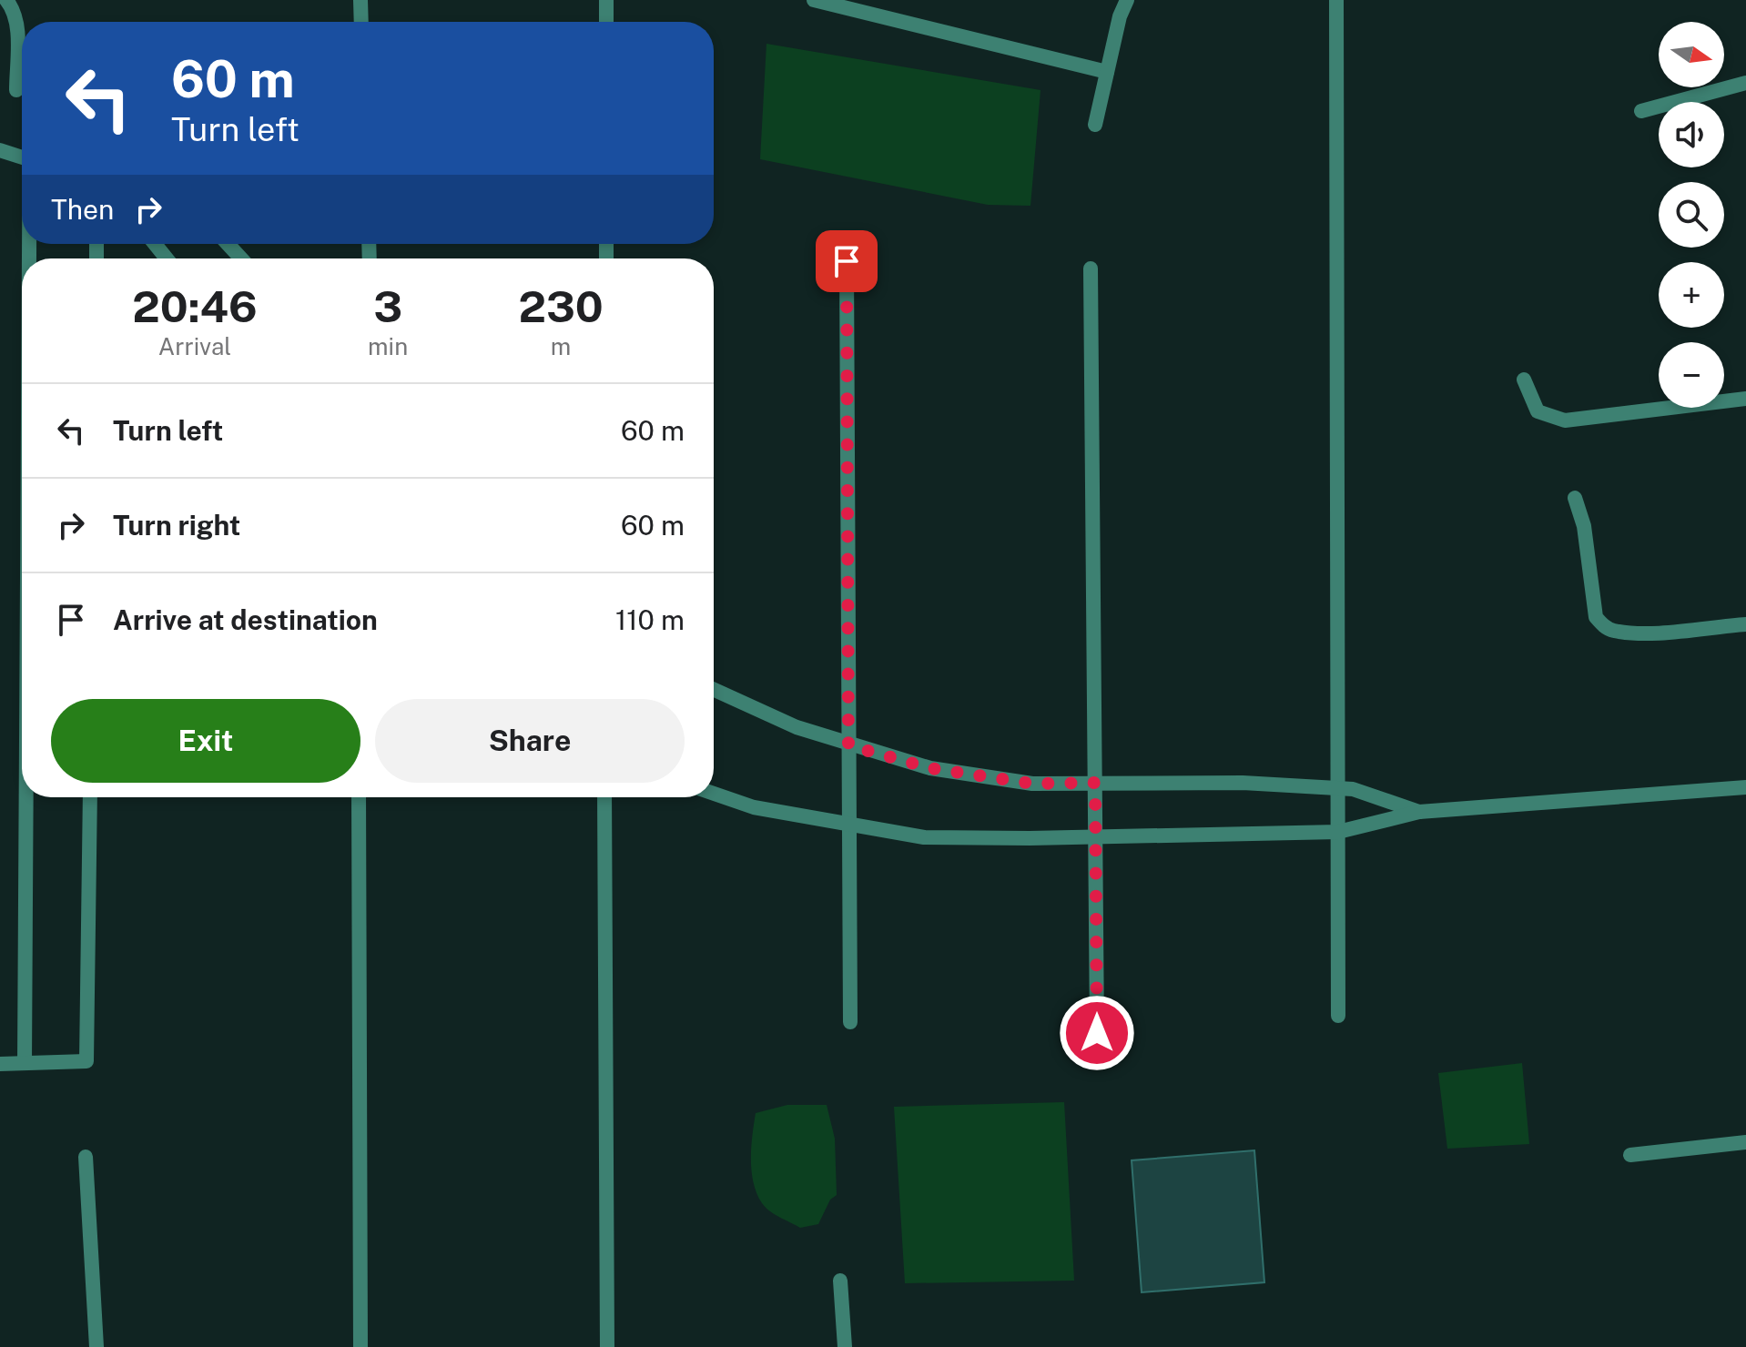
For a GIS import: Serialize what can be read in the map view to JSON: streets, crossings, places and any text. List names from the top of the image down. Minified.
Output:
{"north":"right","page":{"map_buttons":["+","−"],"turn":["60 m","Turn left"],"then":"Then","eta":["20:46","Arrival","3","min","230","m"],"list":[{"name":"Turn left","value":"60 m"},{"name":"Turn right","value":"60 m"},{"name":"Arrive at destination","value":"110 m"}],"buttons":["Exit","Share"]}}
